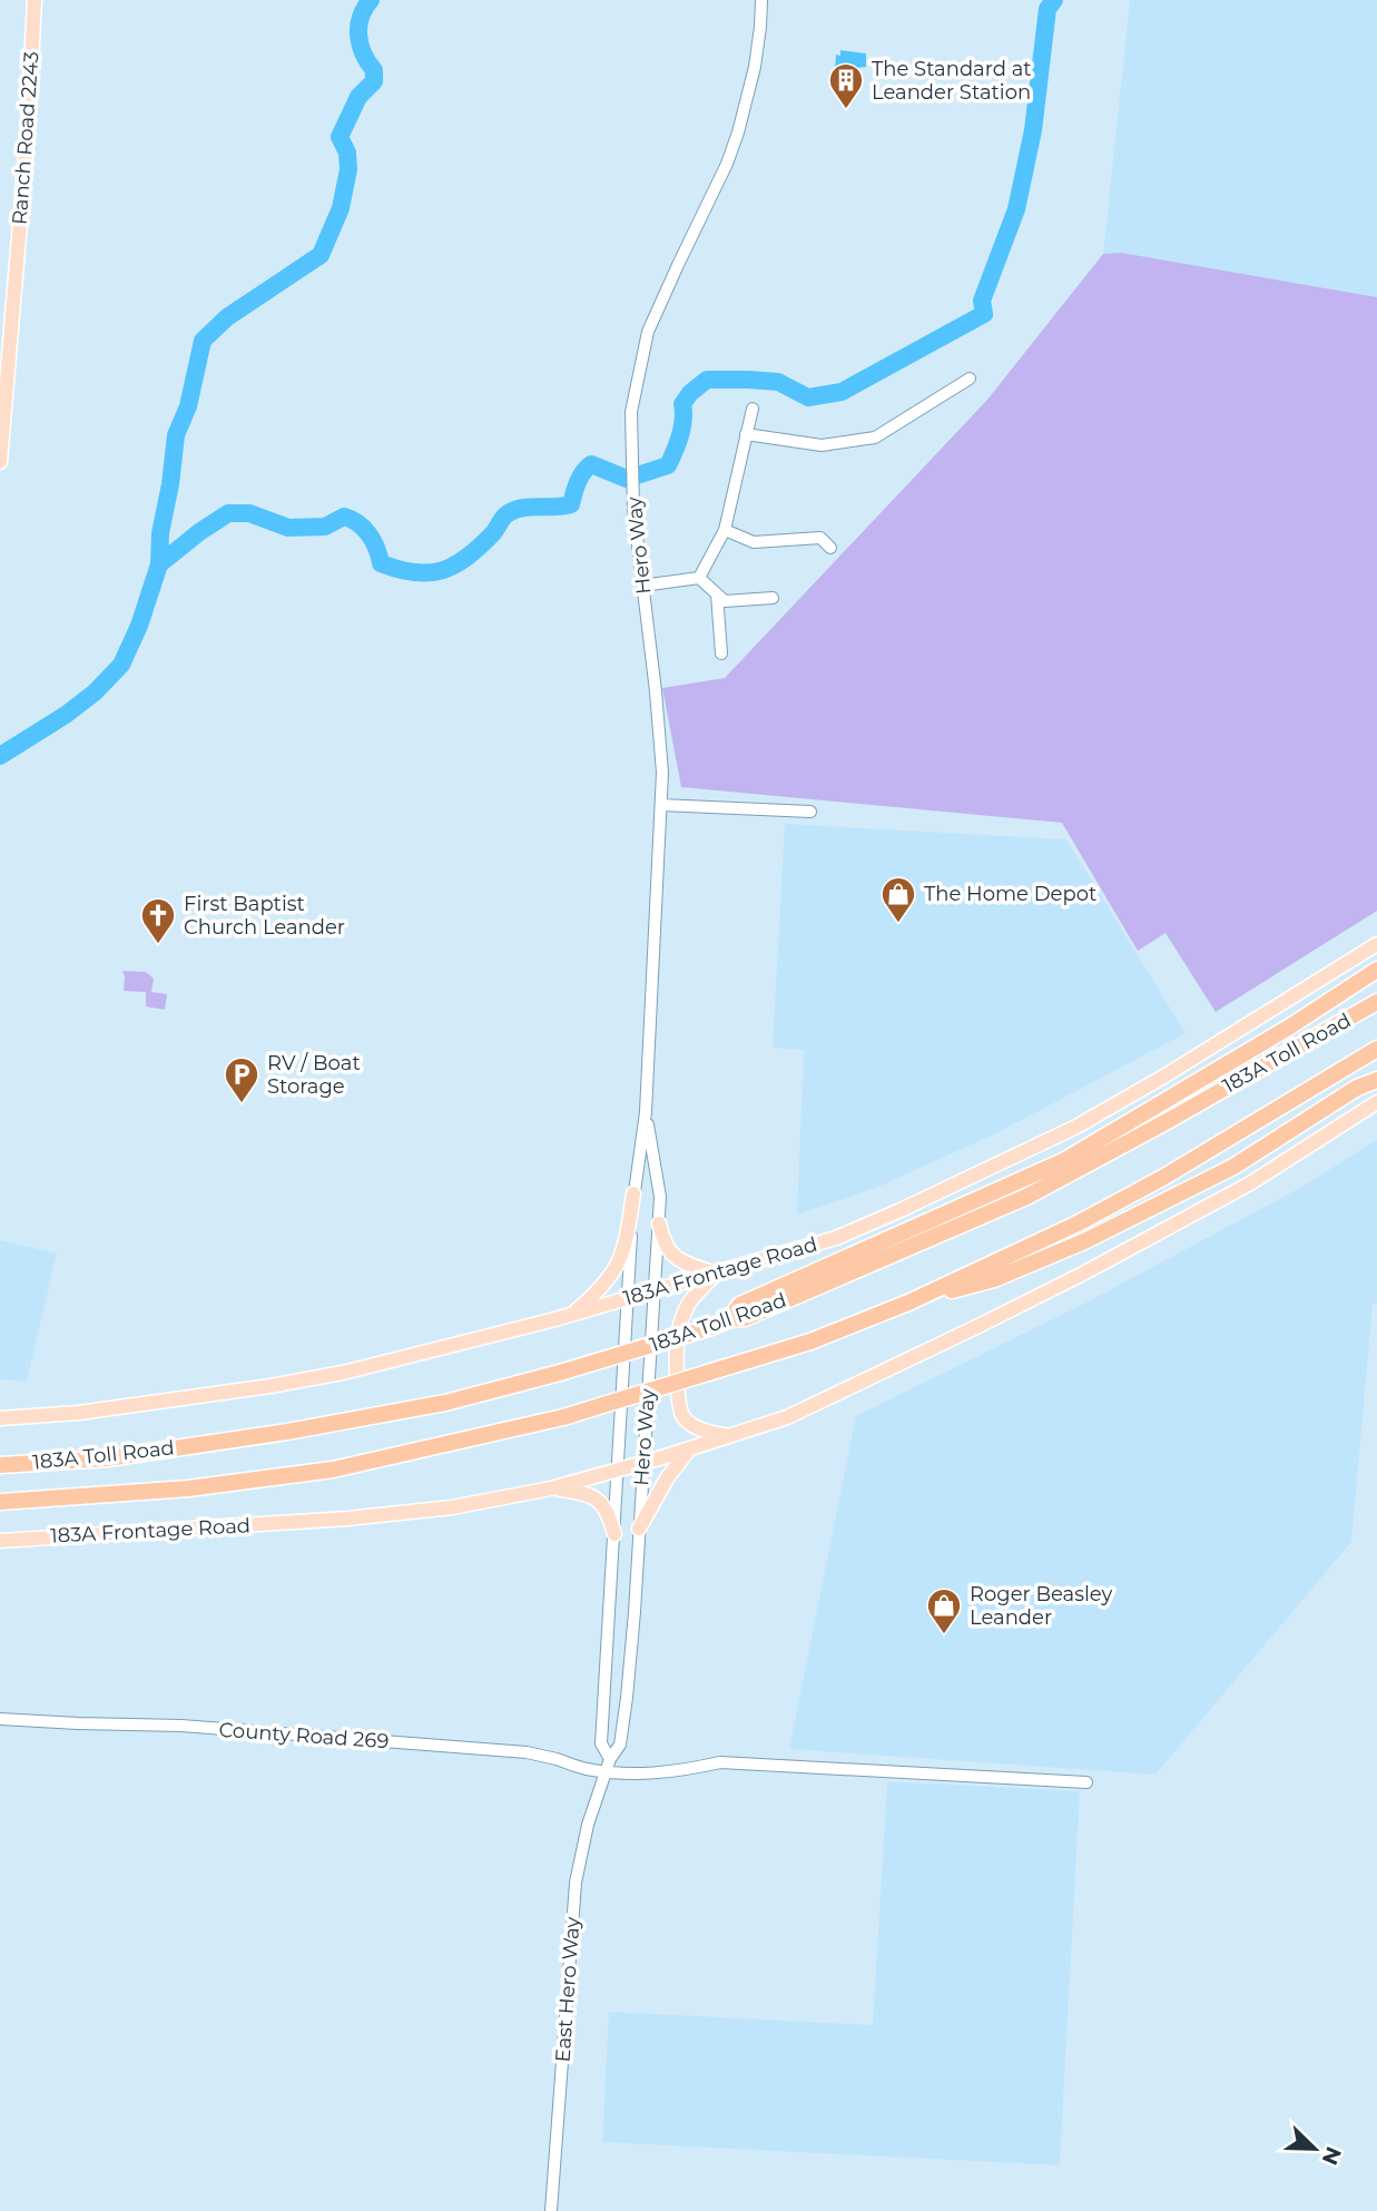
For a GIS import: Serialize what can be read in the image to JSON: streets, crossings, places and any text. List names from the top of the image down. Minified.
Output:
{"streets":{"highway":["183A Toll Road"],"main road":["Ranch Road 2243","183A Frontage Road"],"street":["Hero Way","County Road 269","East Hero Way"]},"crossings":[["Hero Way","183A Frontage Road"],["Hero Way","County Road 269"],["Hero Way","East Hero Way"],["County Road 269","East Hero Way"]],"places":{"building":["The Standard at Leander Station"],"shop":["The Home Depot","Roger Beasley Leander"],"church":["First Baptist Church Leander"],"parking":["RV / Boat Storage"]},"north":"bottom right"}
